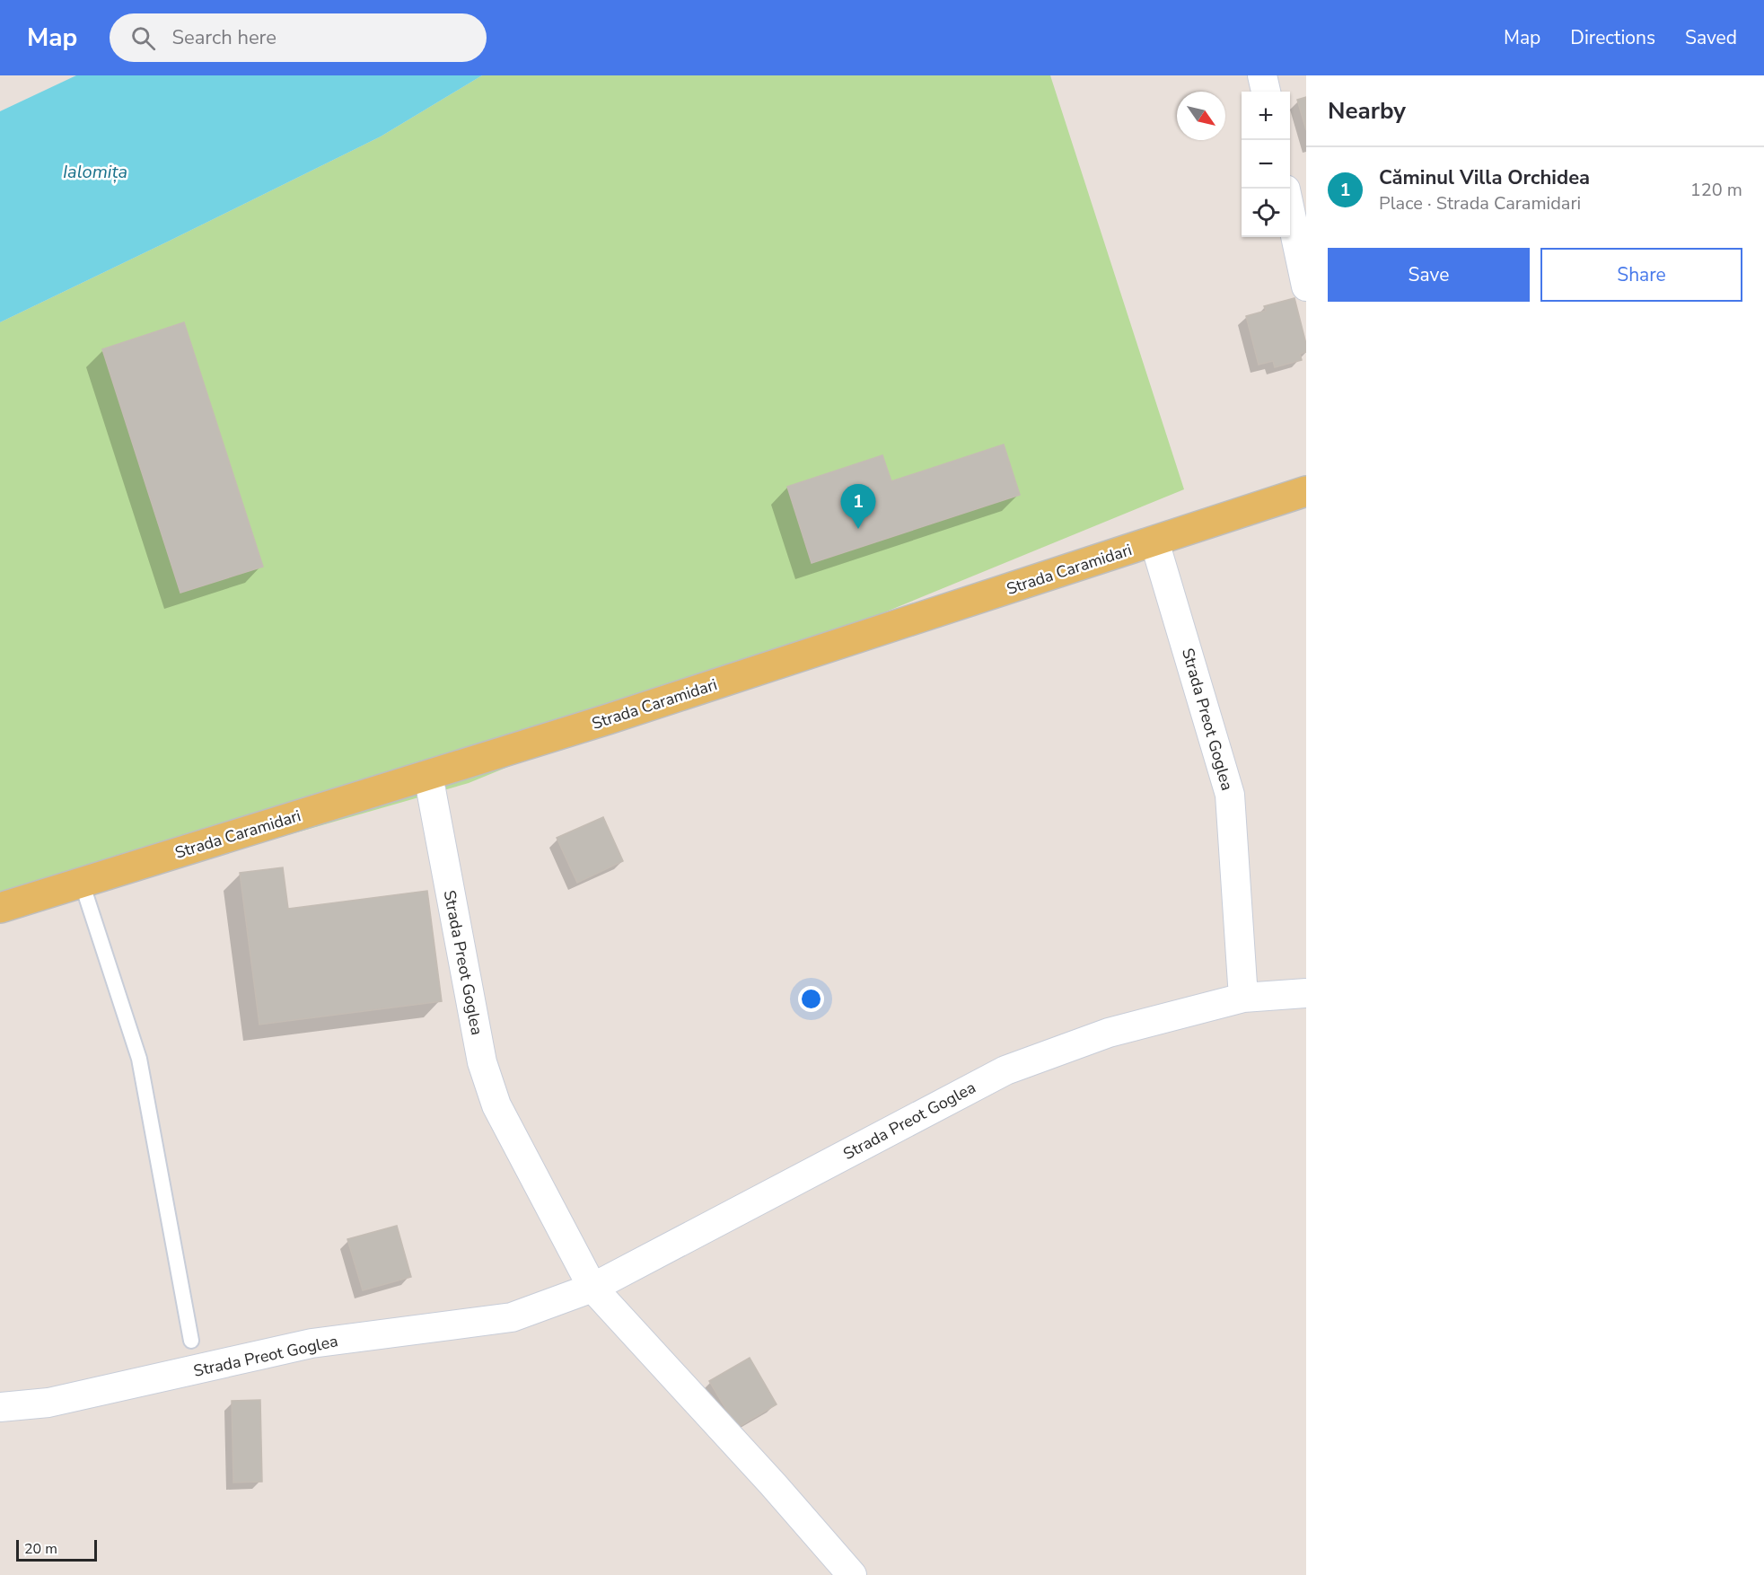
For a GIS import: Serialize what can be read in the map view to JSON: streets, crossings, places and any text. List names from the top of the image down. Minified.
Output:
{"streets":{"main road":["Strada Caramidari"],"street":["Strada Preot Goglea"]},"crossings":[["Strada Caramidari","Strada Preot Goglea"]],"water":["Ialomița"],"scale_bar":"20 m","north":"bottom right","page":{"header":"Map","search":"Search here","nav":["Map","Directions","Saved"],"heading":"Nearby","map_buttons":["+","−"],"list":[{"mark":"1","name":"Căminul Villa Orchidea","note":"Place · Strada Caramidari","value":"120 m"}],"buttons":["Save","Share"],"pins":"1","scale":"20 m"}}
